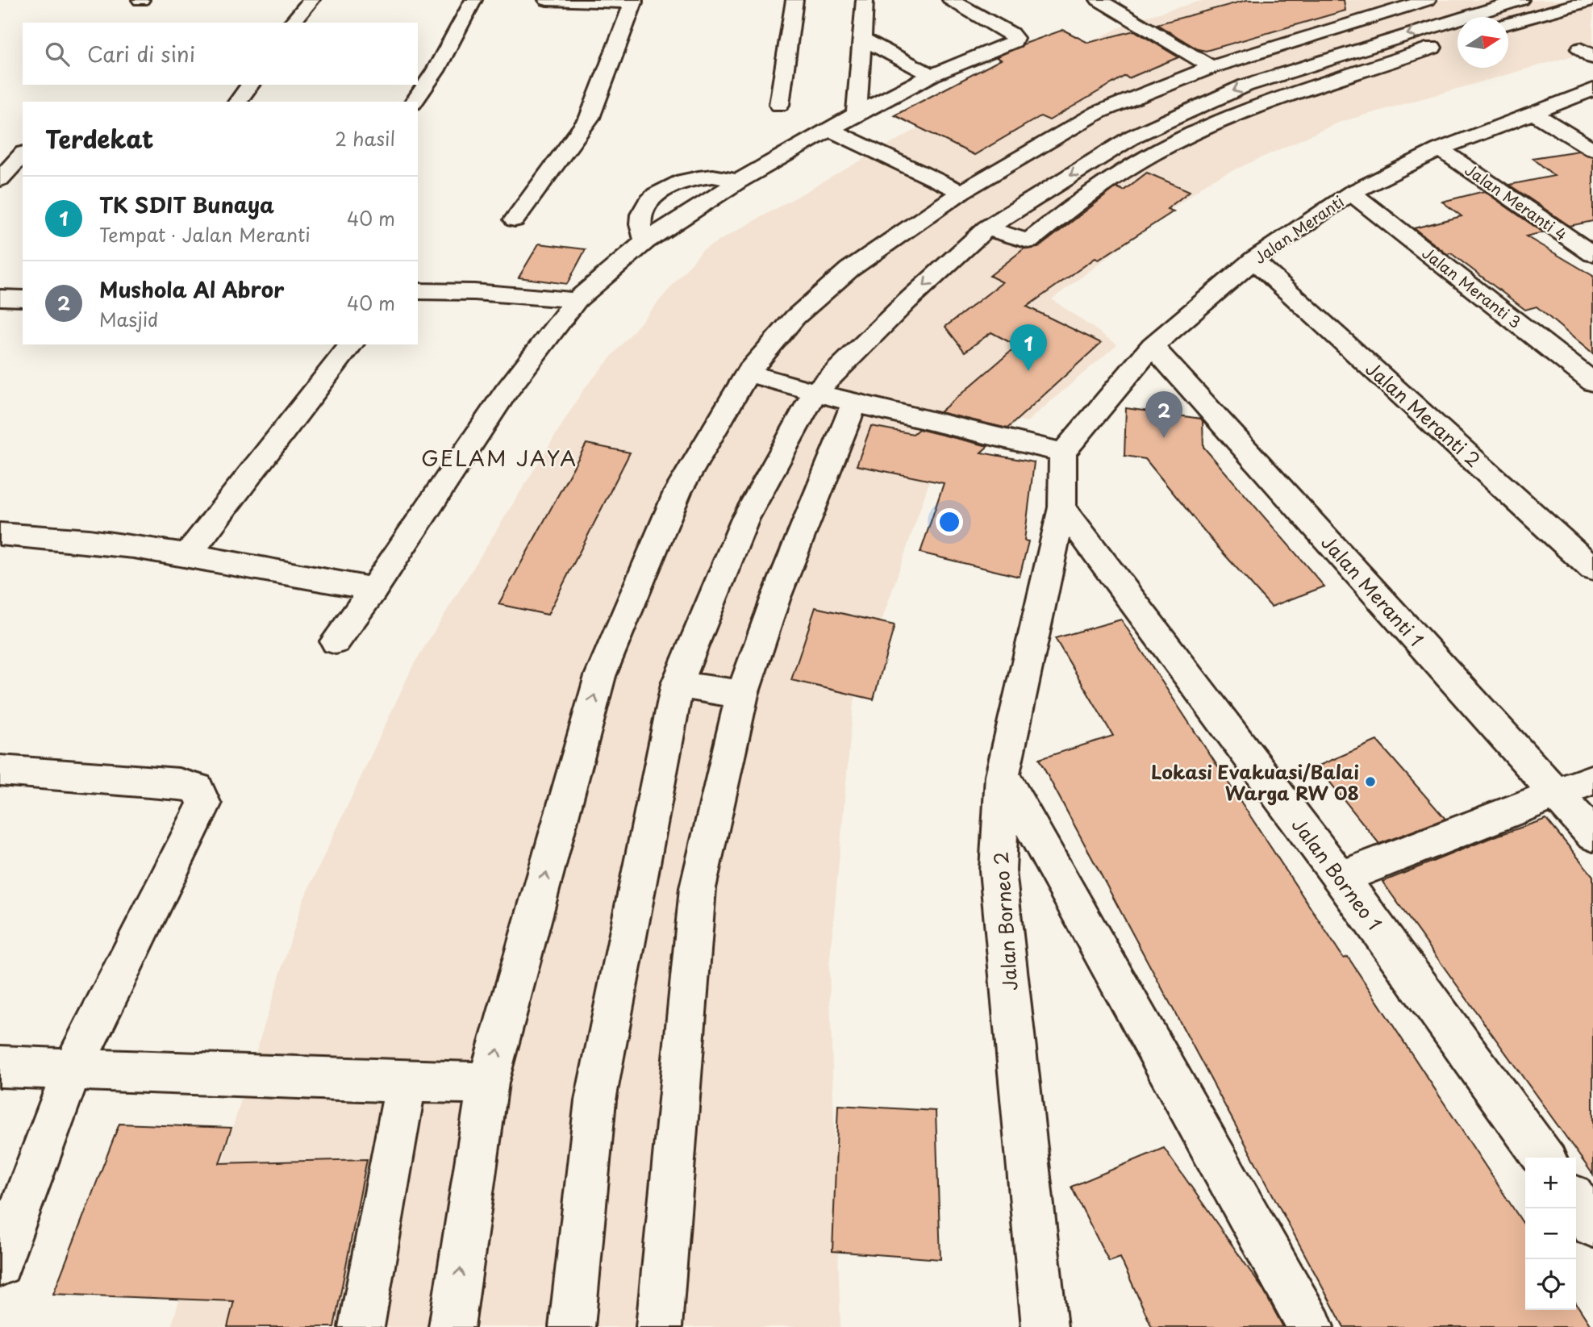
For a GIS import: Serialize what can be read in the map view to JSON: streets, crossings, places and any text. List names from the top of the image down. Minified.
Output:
{"streets":{"street":["Jalan Meranti 4","Jalan Meranti","Jalan Meranti 3","Jalan Meranti 2","Jalan Meranti 1","Jalan Borneo 1","Jalan Borneo 2"]},"crossings":[["Jalan Meranti 4","Jalan Meranti"],["Jalan Meranti","Jalan Meranti 3"],["Jalan Meranti","Jalan Meranti 2"],["Jalan Meranti","Jalan Meranti 1"],["Jalan Meranti","Jalan Borneo 2"],["Jalan Borneo 1","Jalan Borneo 2"]],"districts":["GELAM JAYA"],"places":["Lokasi Evakuasi/Balai Warga RW 08"],"north":"right","page":{"search":"Cari di sini","heading":["Terdekat","2 hasil"],"list":[{"mark":"1","name":"TK SDIT Bunaya","note":"Tempat · Jalan Meranti","value":"40 m"},{"mark":"2","name":"Mushola Al Abror","note":"Masjid","value":"40 m"}],"pins":["1","2"],"map_buttons":["+","−"]}}
